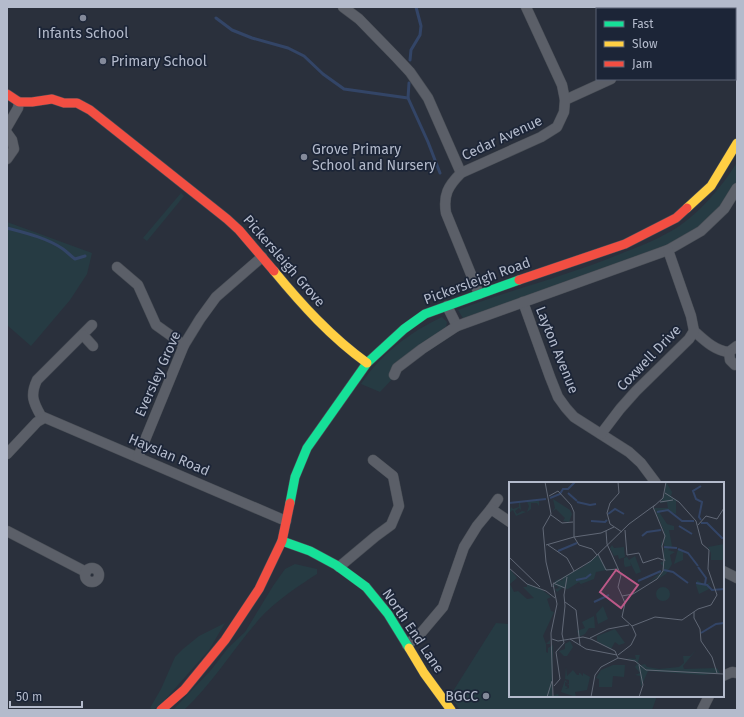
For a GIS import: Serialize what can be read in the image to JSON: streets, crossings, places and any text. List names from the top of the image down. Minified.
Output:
{"streets":{"street":["Cedar Avenue","Pickersleigh Grove","Pickersleigh Road","Layton Avenue","Coxwell Drive","Eversley Grove","Hayslan Road","North End Lane"]},"crossings":[["Cedar Avenue","Pickersleigh Road"],["Pickersleigh Grove","Pickersleigh Road"],["Pickersleigh Grove","Eversley Grove"],["Pickersleigh Road","Hayslan Road"],["Pickersleigh Road","North End Lane"],["Layton Avenue","Coxwell Drive"],["Eversley Grove","Hayslan Road"]],"places":["Infants School","Primary School","Grove Primary School and Nursery","BGCC"],"legend":["Fast","Slow","Jam"],"scale_bar":"50 m"}
